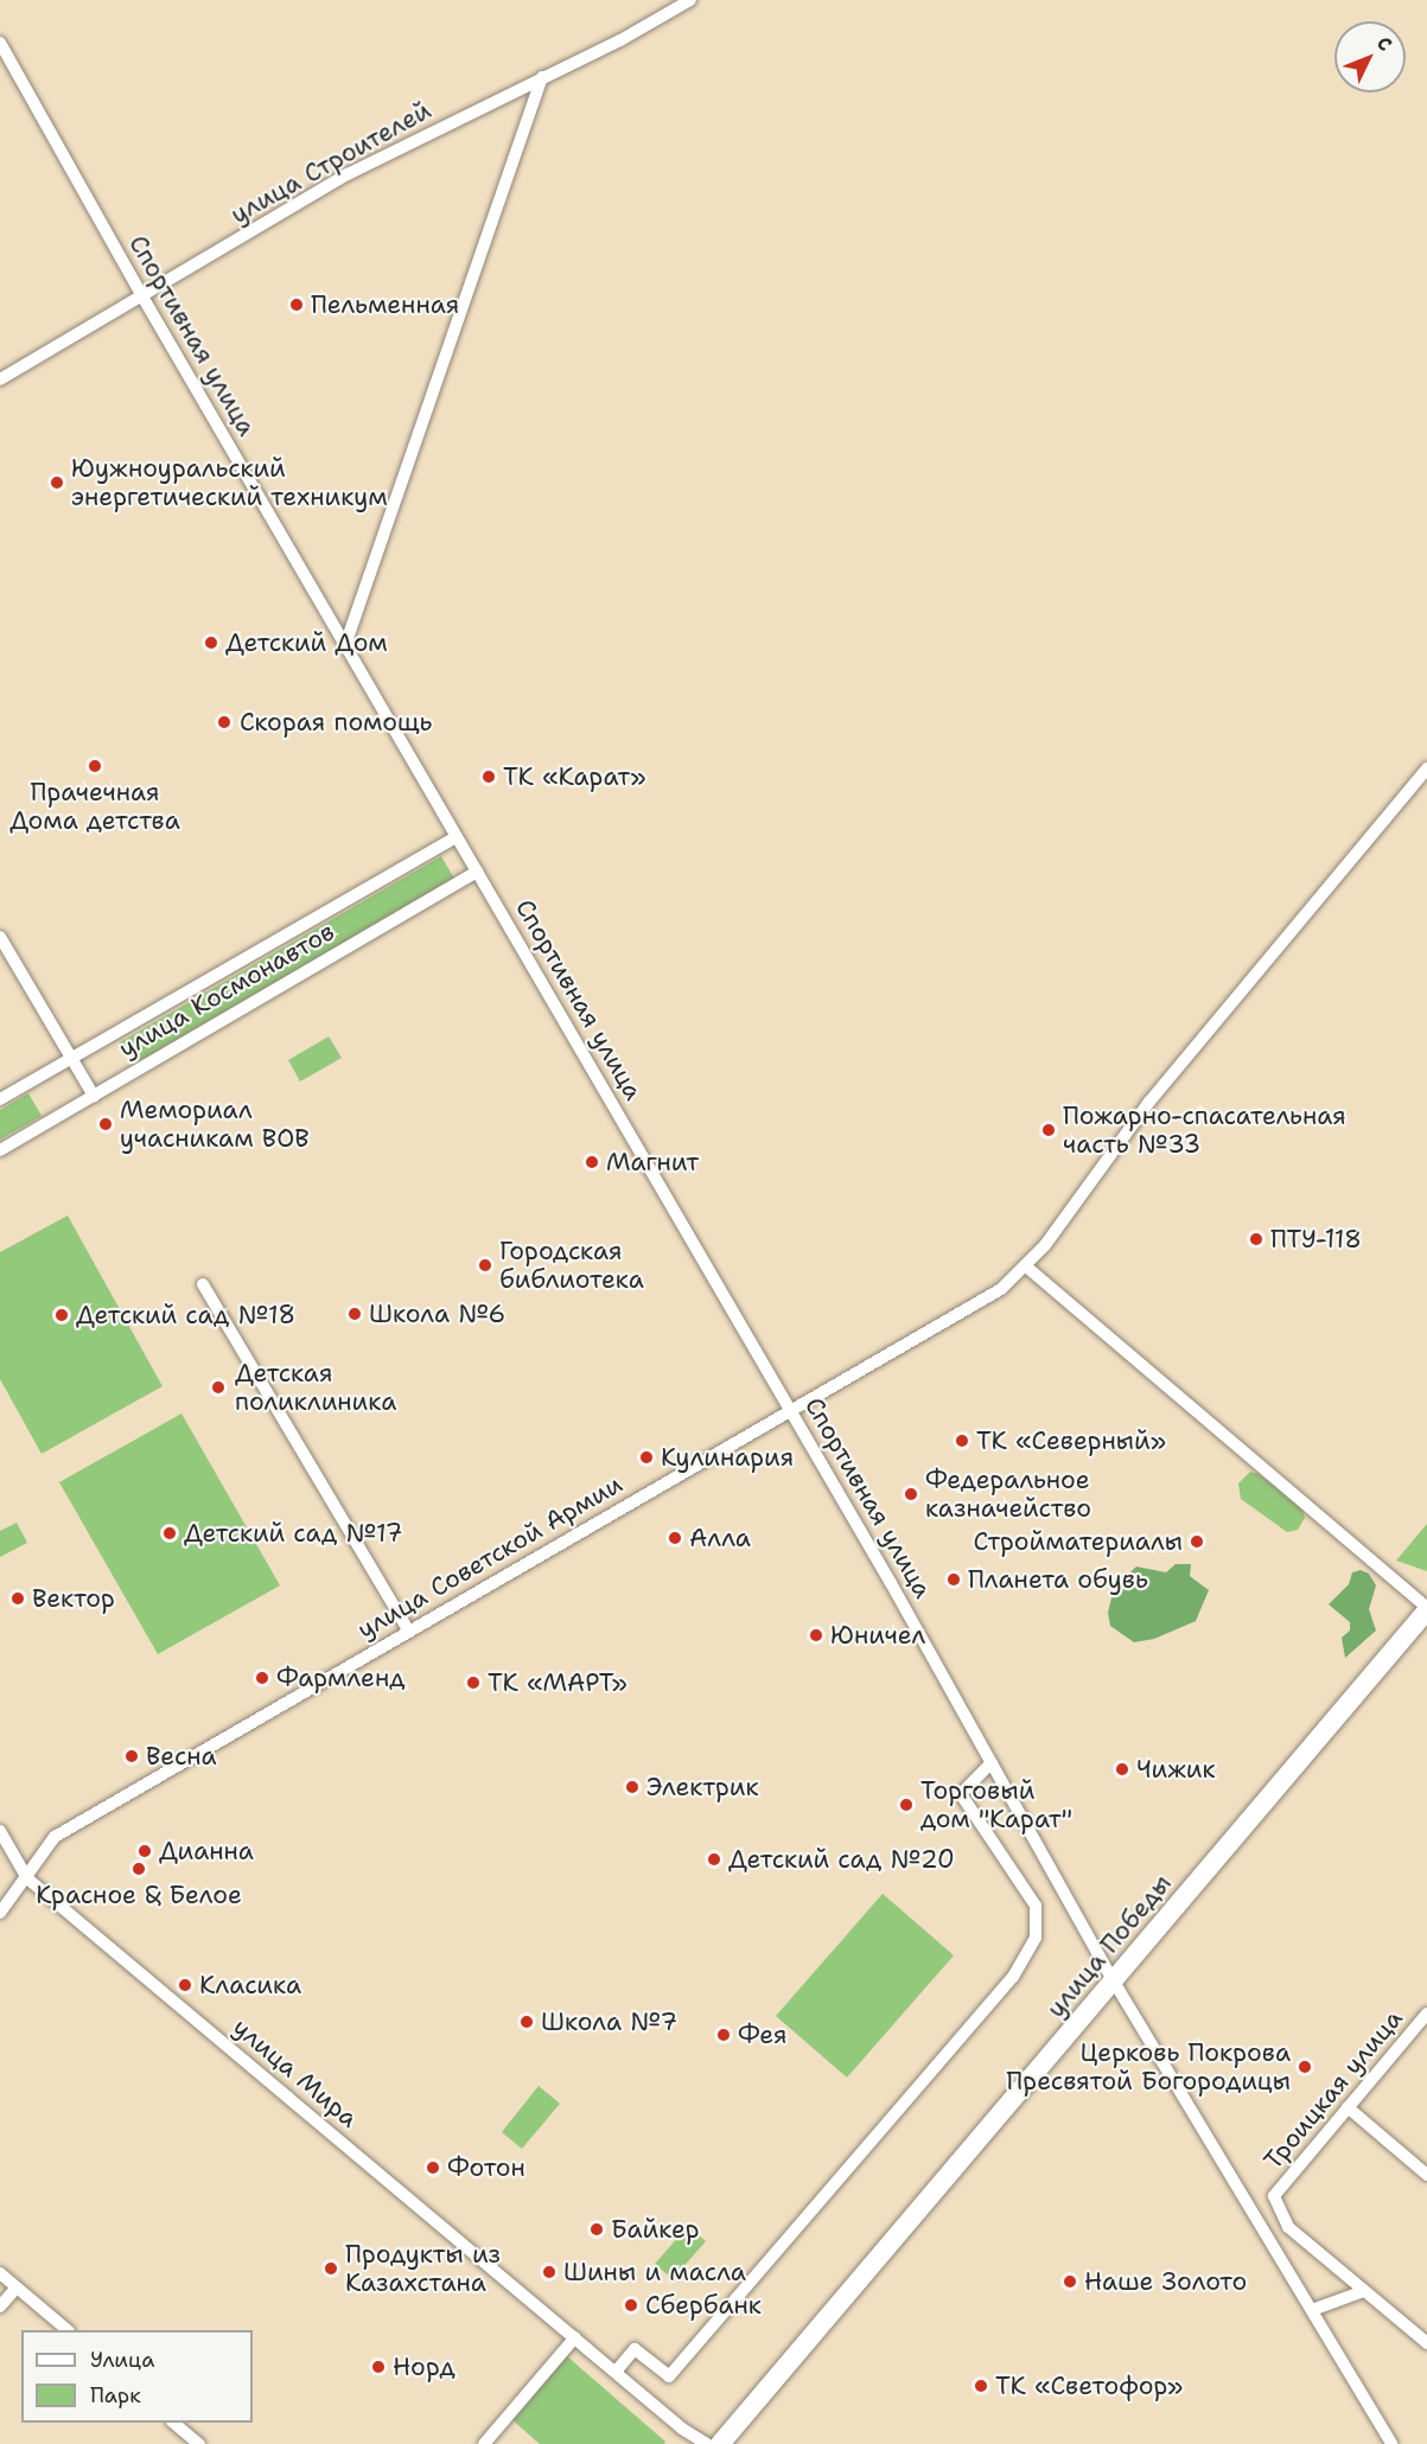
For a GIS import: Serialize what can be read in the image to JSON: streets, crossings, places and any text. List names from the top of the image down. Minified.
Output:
{"streets":{"highway":["улица Победы"],"street":["улица Строителей","Спортивная улица","улица Космонавтов","улица Советской Армии","улица Мира","Троицкая улица"]},"crossings":[["улица Строителей","Спортивная улица"],["Спортивная улица","улица Космонавтов"],["Спортивная улица","улица Советской Армии"],["Спортивная улица","улица Победы"],["улица Советской Армии","улица Мира"]],"places":["Пельменная","Юужноуральский энергетический техникум","Детский Дом","Скорая помощь","Прачечная Дома детства","ТК «Карат»","Мемориал учасникам ВОВ","Пожарно-спасательная часть №33","Магнит","ПТУ-118","Городская библиотека","Школа №6","Детский сад №18","Детская поликлиника","ТК «Северный»","Кулинария","Федеральное казначейство","Детский сад №17","Алла","Стройматериалы","Планета обувь","Вектор","Юничел","Фармленд","ТК «МАРТ»","Весна","Чижик","Электрик","Торговый дом \"Карат\"","Дианна","Детский сад №20","Красное & Белое","Класика","Школа №7","Фея","Церковь Покрова Пресвятой Богородицы","Фотон","Байкер","Продукты из Казахстана","Шины и масла","Наше Золото","Сбербанк","Норд","ТК «Светофор»"],"legend":["Улица","Парк"],"north":"top right"}
